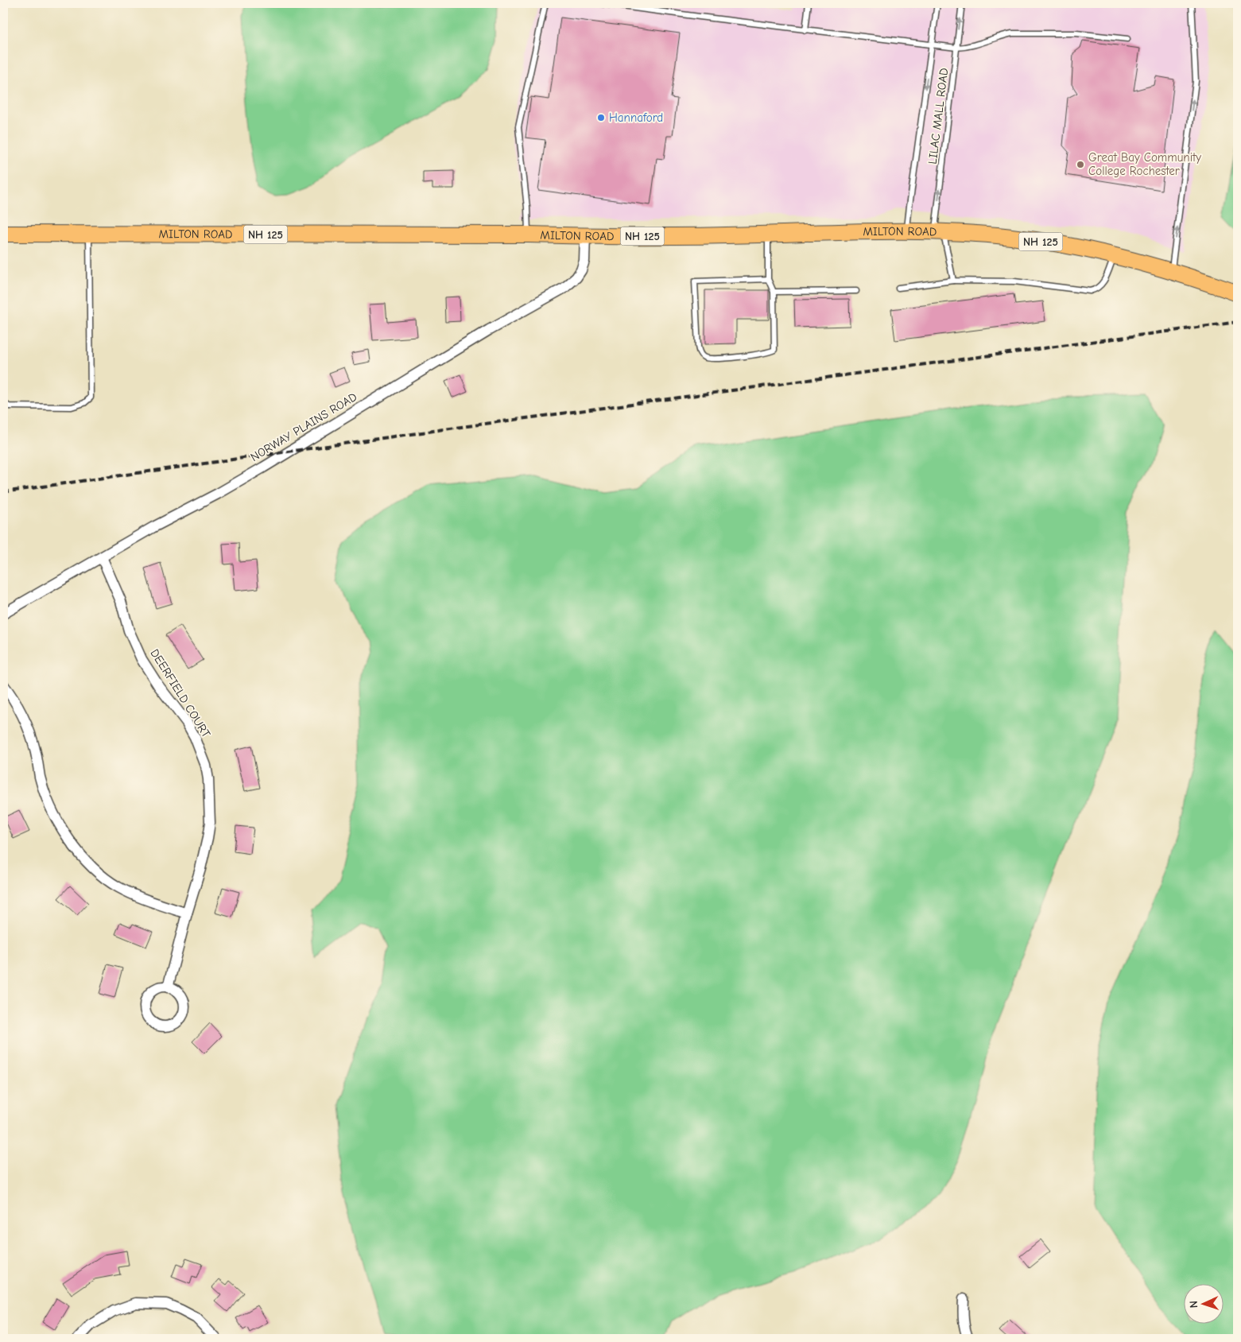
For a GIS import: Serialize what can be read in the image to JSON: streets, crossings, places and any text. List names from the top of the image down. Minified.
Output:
{"streets":{"main road":["MILTON ROAD","NH 125"],"street":["NORWAY PLAINS ROAD","DEERFIELD COURT"],"lane":["LILAC MALL ROAD"]},"crossings":[["LILAC MALL ROAD","MILTON ROAD"],["MILTON ROAD","NH 125"],["MILTON ROAD","NORWAY PLAINS ROAD"],["NORWAY PLAINS ROAD","DEERFIELD COURT"]],"places":["Hannaford","Great Bay Community College Rochester"],"north":"left"}
